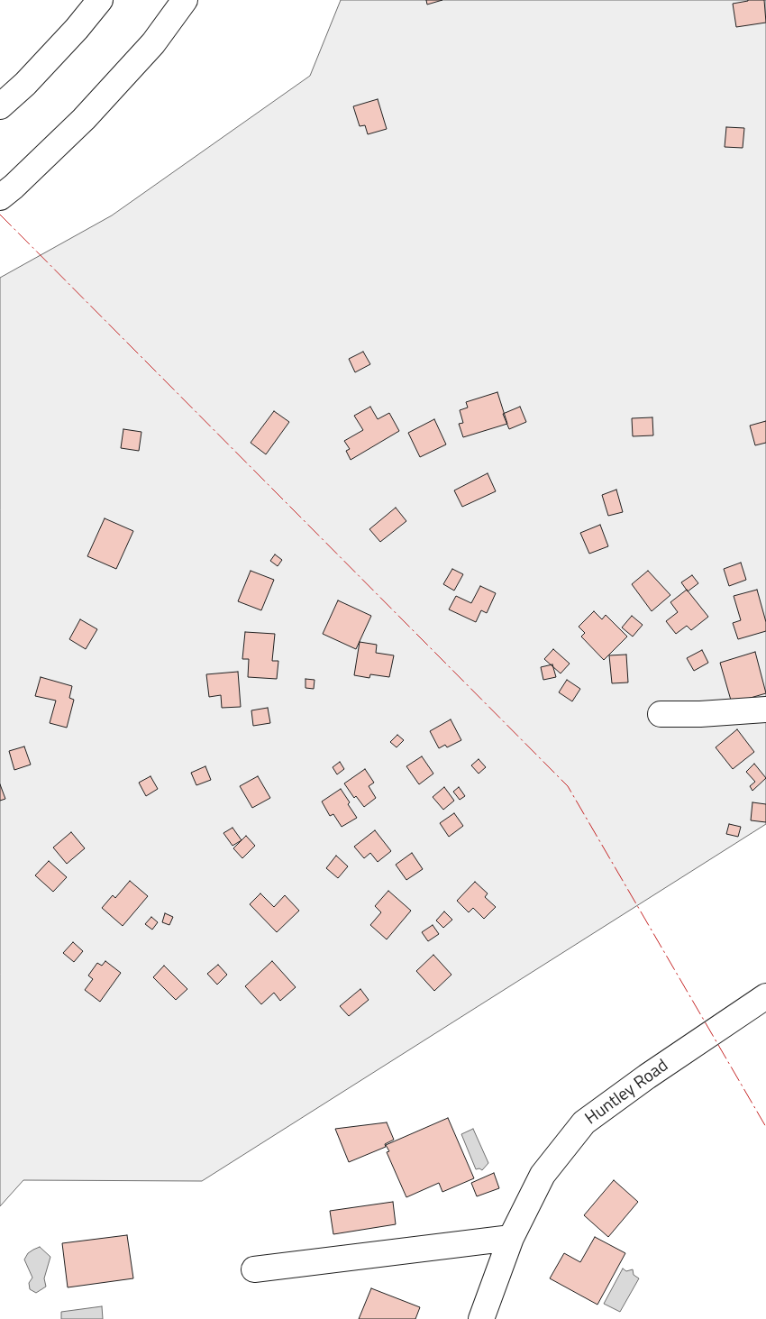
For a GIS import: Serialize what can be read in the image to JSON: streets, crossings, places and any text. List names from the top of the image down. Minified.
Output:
{"streets":{"main road":["Huntley Road"]}}
